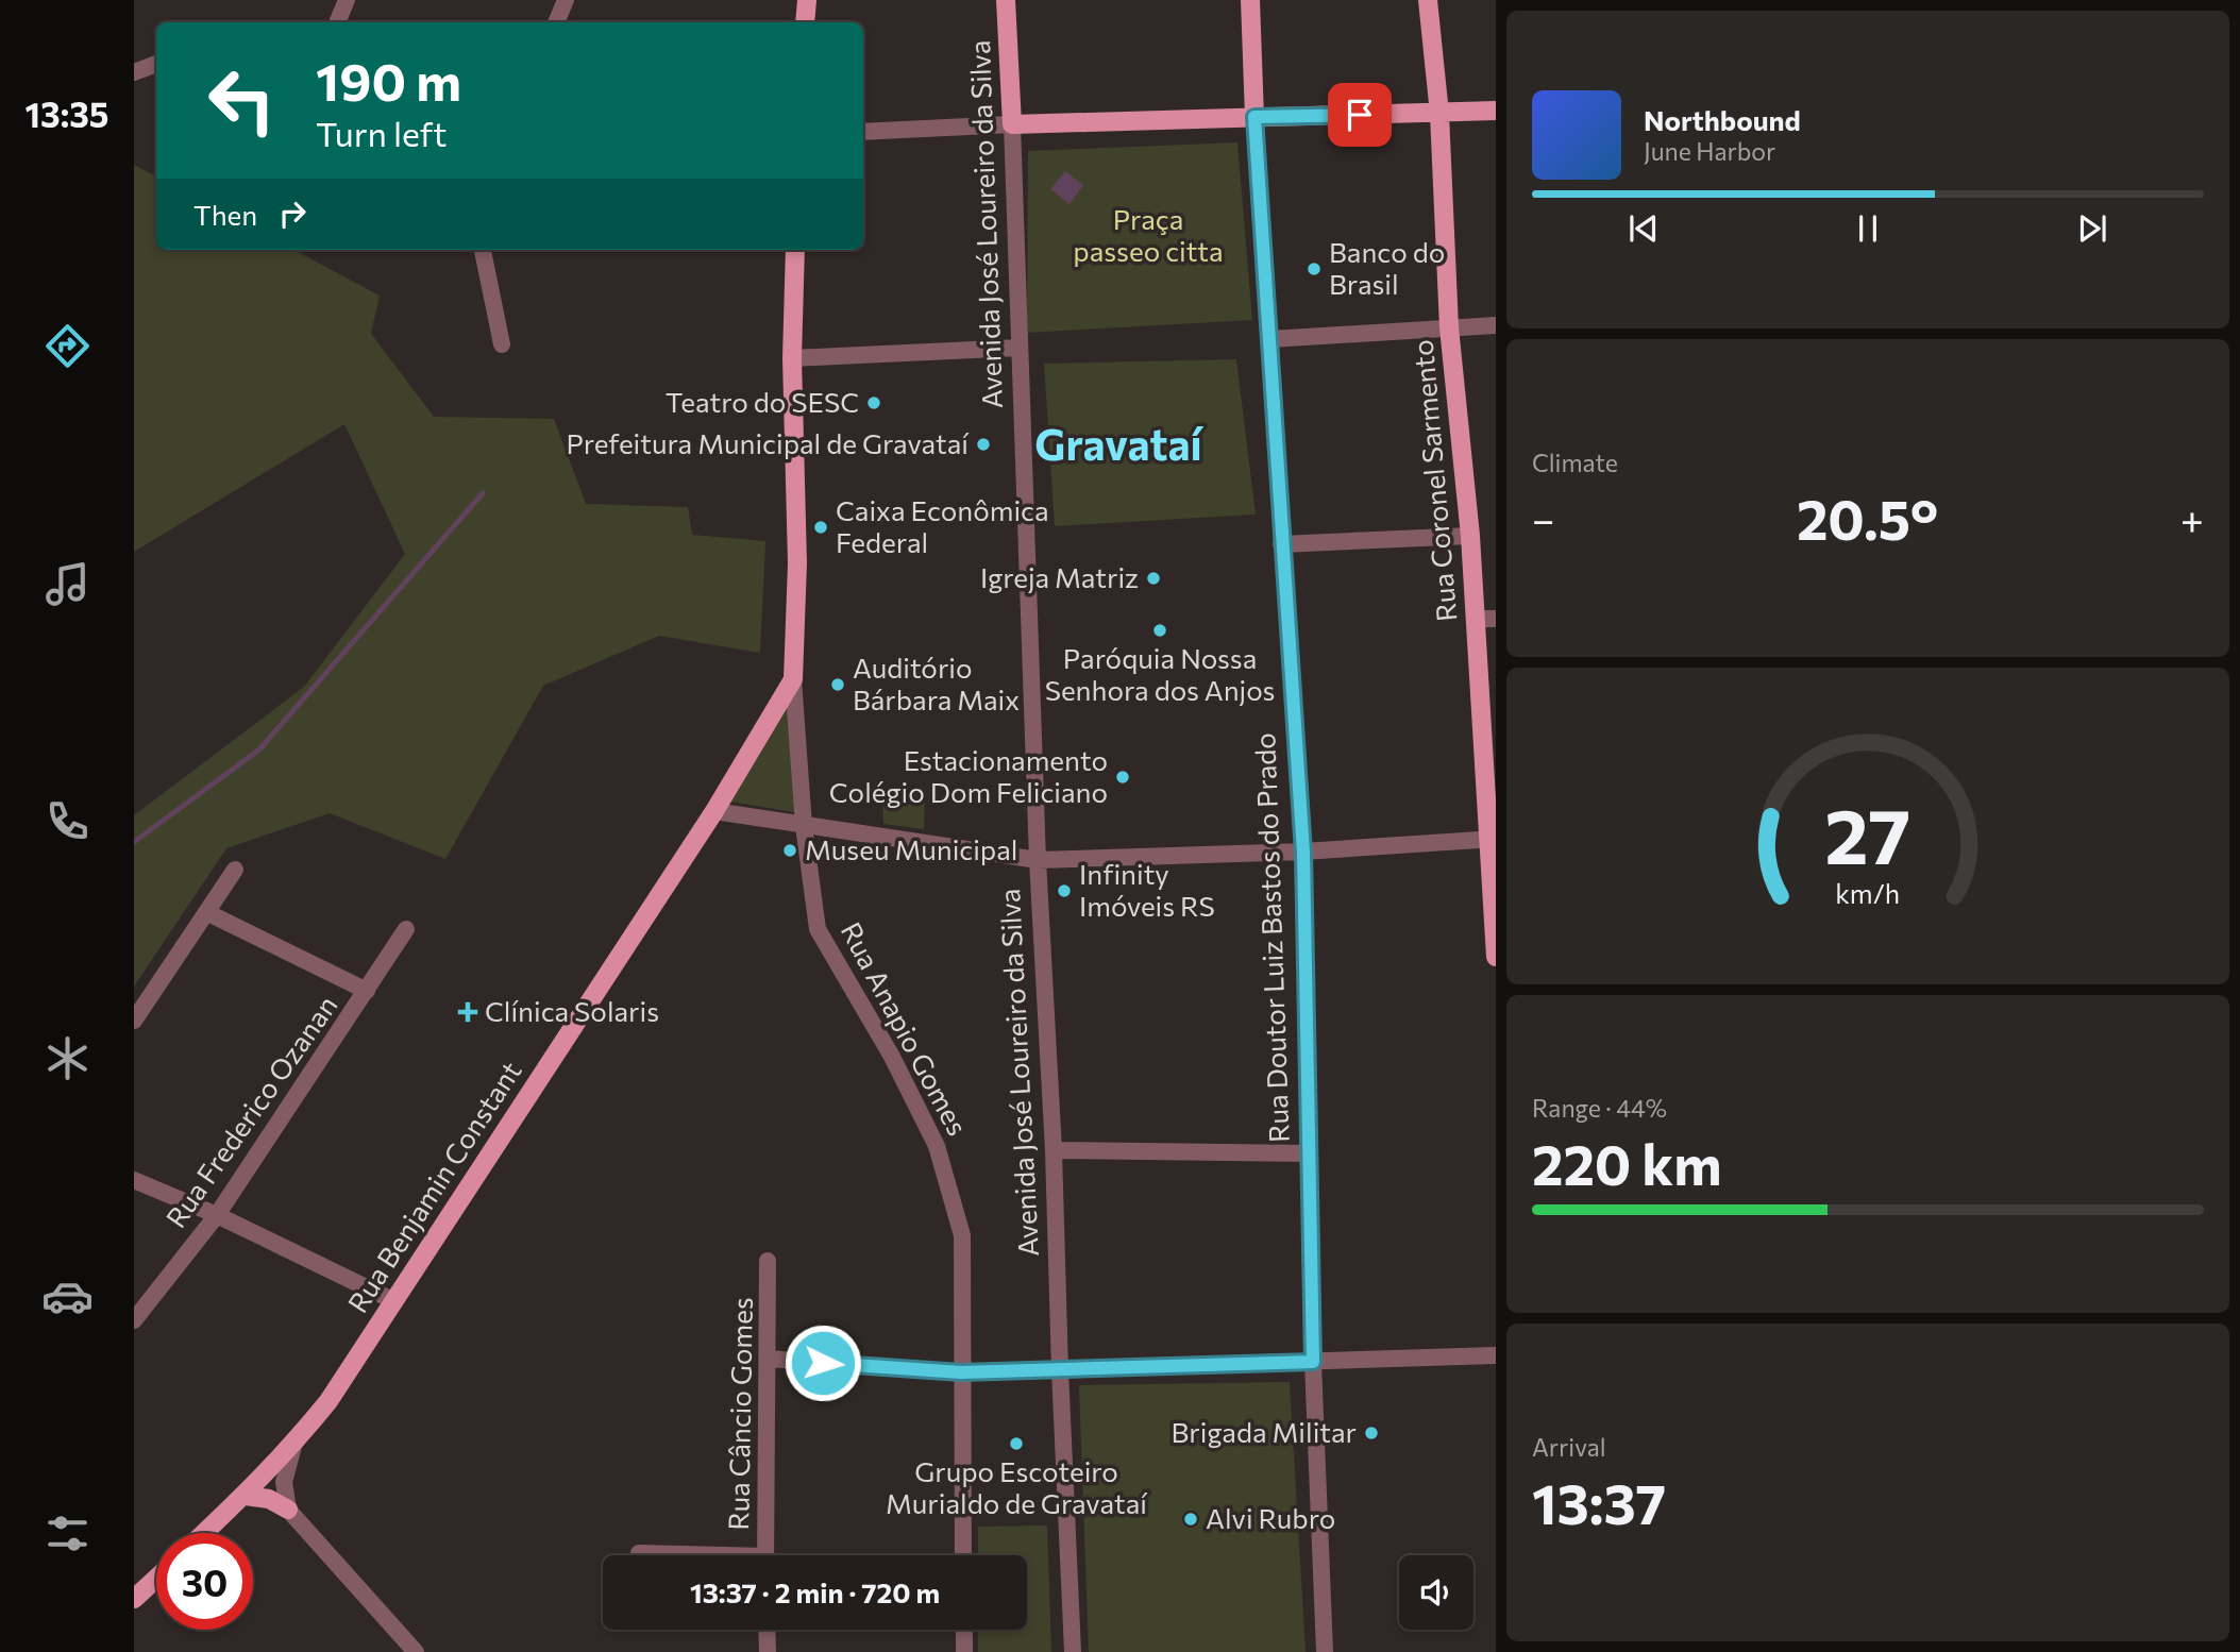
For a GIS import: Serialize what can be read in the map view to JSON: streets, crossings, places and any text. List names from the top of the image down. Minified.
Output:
{"streets":{"main road":["Avenida José Loureiro da Silva","Rua Coronel Sarmento","Rua Doutor Luiz Bastos do Prado","Rua Anapio Gomes","Rua Benjamin Constant"],"street":["Rua Frederico Ozanan","Rua Câncio Gomes"]},"crossings":[["Rua Anapio Gomes","Rua Benjamin Constant"]],"districts":["Gravataí"],"parks":["Praça passeo citta"],"places":{"other":["Banco do Brasil","Teatro do SESC","Prefeitura Municipal de Gravataí","Caixa Econômica Federal","Igreja Matriz","Paróquia Nossa Senhora dos Anjos","Auditório Bárbara Maix","Estacionamento Colégio Dom Feliciano","Museu Municipal","Infinity Imóveis RS","Brigada Militar","Grupo Escoteiro Murialdo de Gravataí","Alvi Rubro"],"health":["Clínica Solaris"]},"page":{"tabs":"13:35","turn":["190 m","Turn left"],"song":["Northbound","June Harbor"],"then":"Then","tile":["Climate",["Range · 44%","220 km"],["Arrival","13:37"]],"heat":["−","20.5°","+"],"limit":"30","trip":"13:37 · 2 min · 720 m","gauge":["27","km/h"]}}
